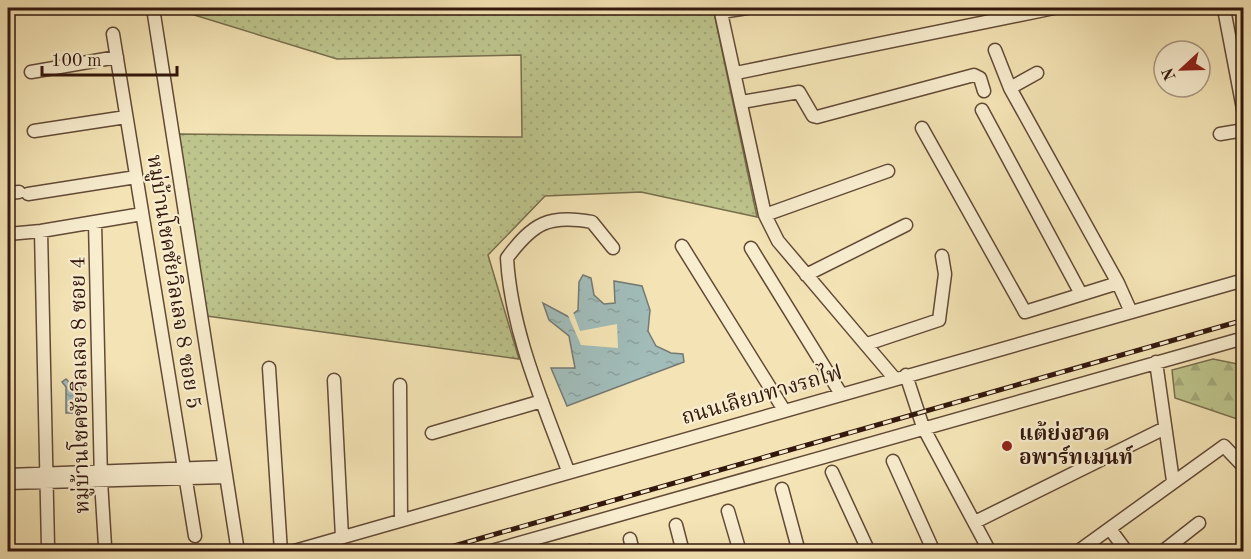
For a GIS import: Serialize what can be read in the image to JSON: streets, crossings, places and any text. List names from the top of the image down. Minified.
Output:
{"streets":{"street":["หมู่บ้านโชคชัยวิลเลจ 8 ซอย 5","หมู่บ้านโชคชัยวิลเลจ 8 ซอย 4","ถนนเลียบทางรถไฟ"]},"places":["แต้ย่งฮวด อพาร์ทเมนท์"],"scale_bar":"100 m","north":"left"}
